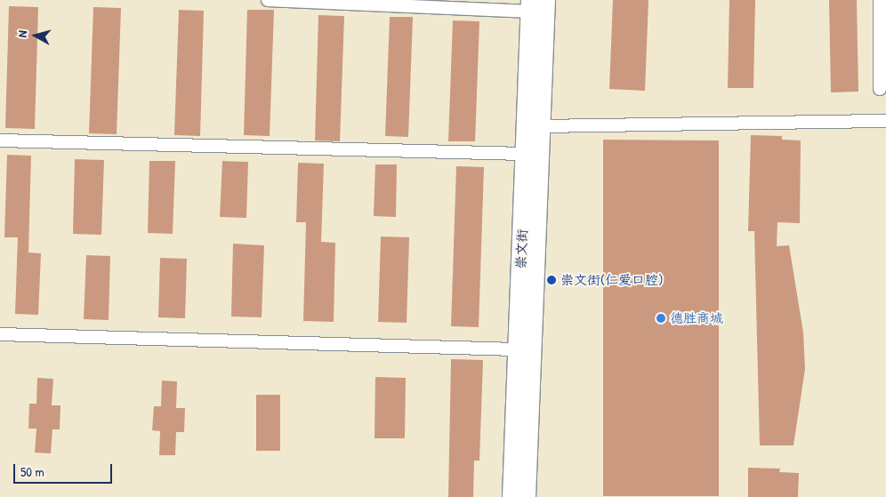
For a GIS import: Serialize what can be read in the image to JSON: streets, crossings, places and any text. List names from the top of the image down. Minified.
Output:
{"streets":{"street":["崇文街"]},"places":["崇文街(仁爱口腔)","德胜商城"],"scale_bar":"50 m","north":"left"}
